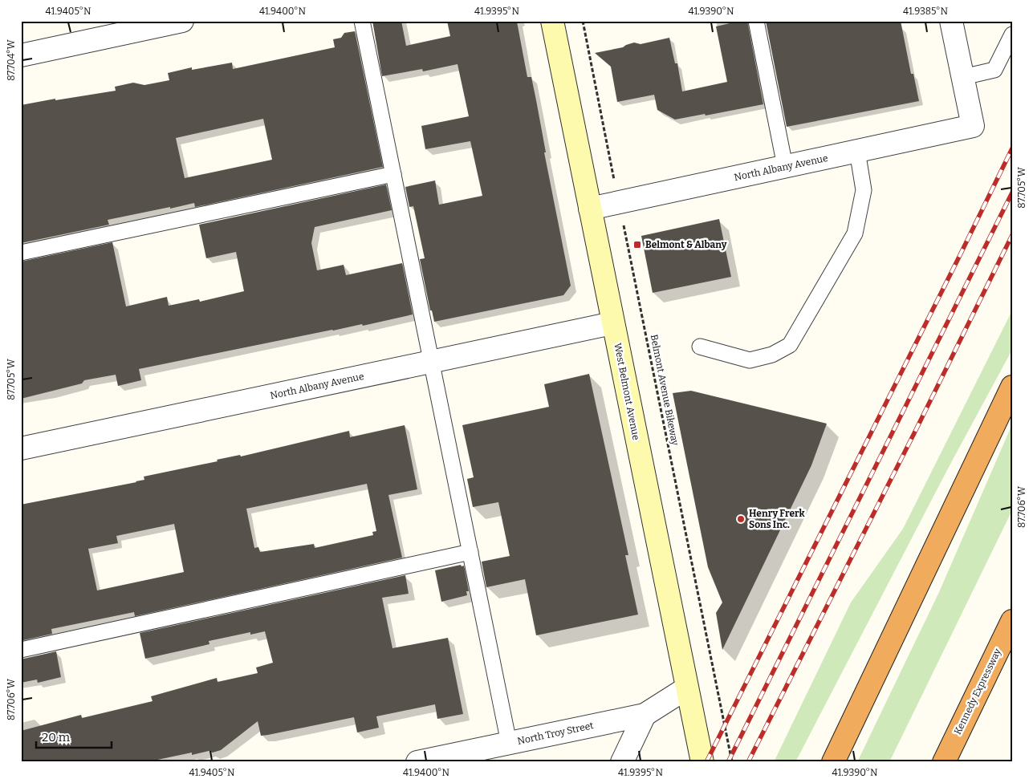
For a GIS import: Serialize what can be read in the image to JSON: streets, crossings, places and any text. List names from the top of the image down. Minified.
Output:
{"streets":{"highway":["Kennedy Expressway"],"main road":["West Belmont Avenue"],"street":["North Albany Avenue","North Troy Street"],"path":["Belmont Avenue Bikeway"]},"crossings":[["North Albany Avenue","Belmont Avenue Bikeway"],["North Albany Avenue","West Belmont Avenue"],["West Belmont Avenue","North Troy Street"]],"places":{"transit":["Belmont & Albany"],"other":["Henry Frerk Sons Inc."]},"scale_bar":"20 m","coordinates":["41.9405°N","41.9400°N","41.9395°N","41.9390°N","41.9385°N","87.704°W","87.705°W","87.706°W"]}
